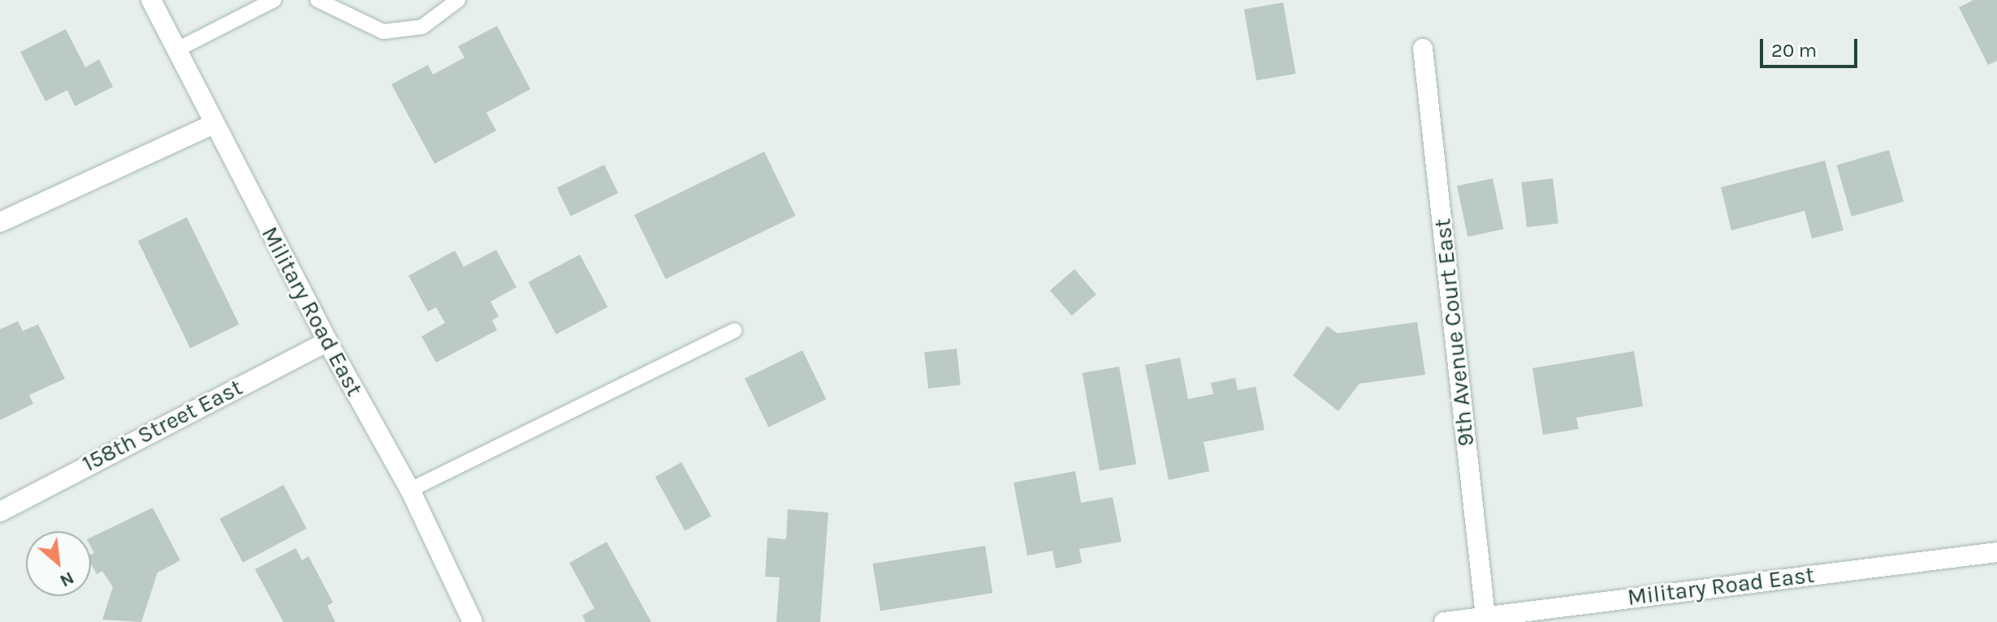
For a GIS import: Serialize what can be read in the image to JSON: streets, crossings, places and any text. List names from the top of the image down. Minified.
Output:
{"streets":{"street":["Military Road East","9th Avenue Court East","158th Street East"]},"crossings":[["Military Road East","9th Avenue Court East"],["Military Road East","158th Street East"]],"scale_bar":"20 m","north":"bottom right"}
